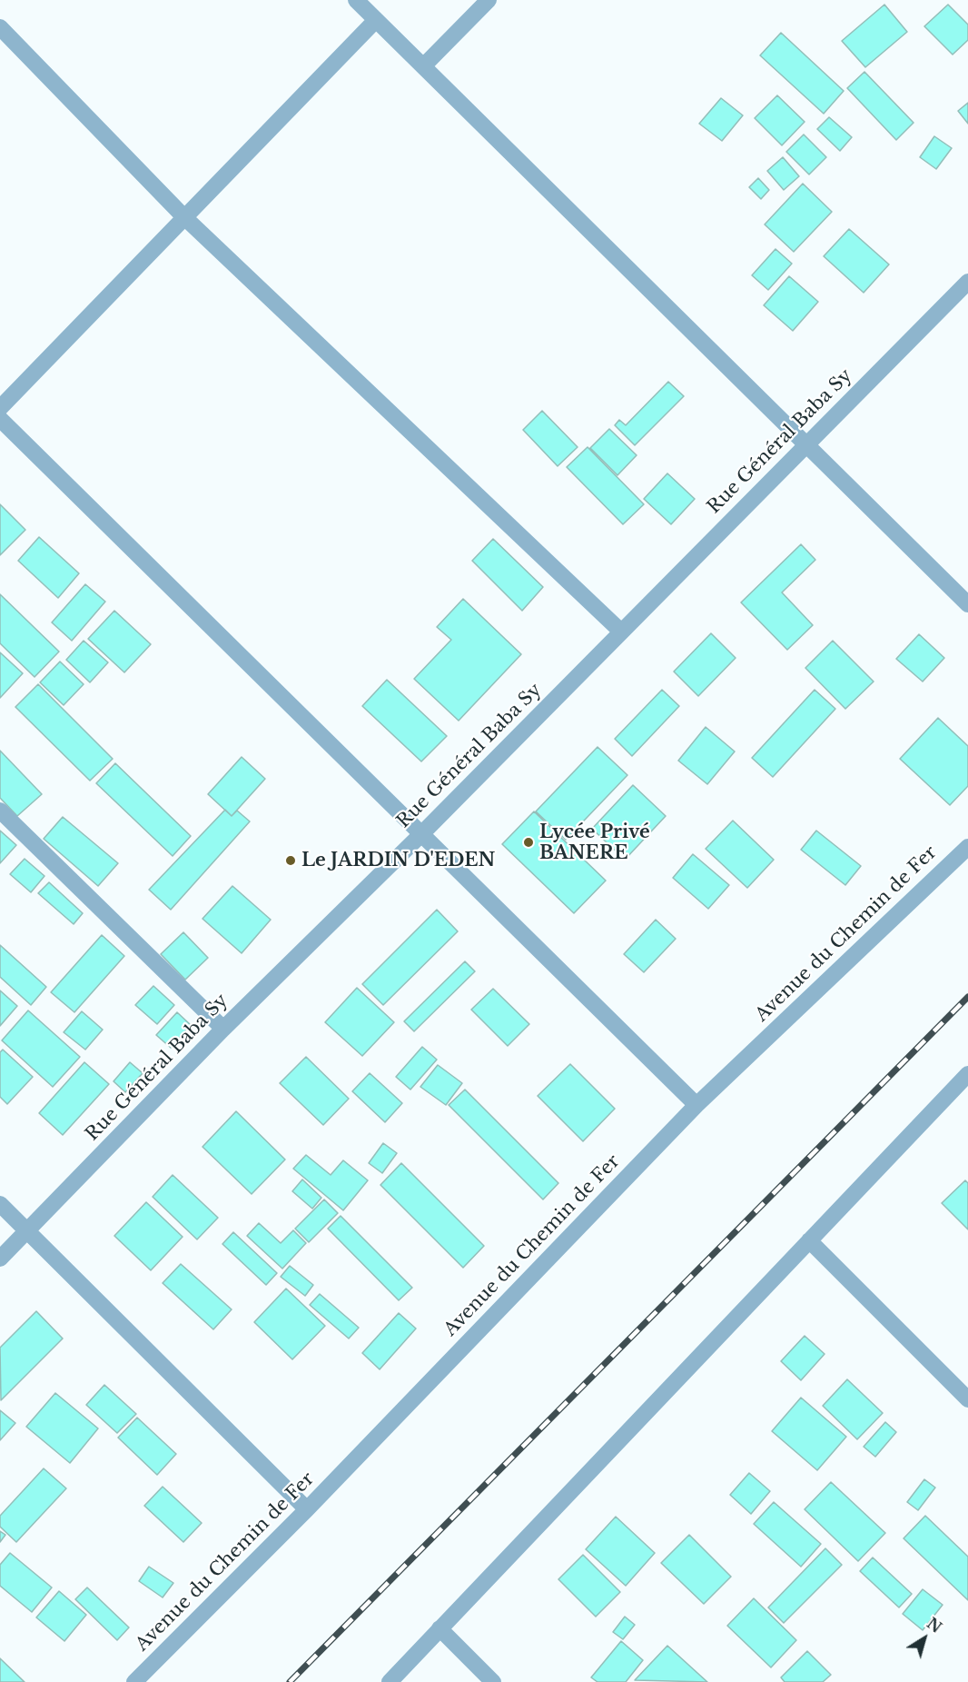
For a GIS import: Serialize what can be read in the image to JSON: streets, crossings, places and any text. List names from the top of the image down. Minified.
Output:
{"streets":{"street":["Rue Général Baba Sy","Avenue du Chemin de Fer"]},"places":["Lycée Privé BANERE","Le JARDIN D'EDEN"],"north":"top right"}
